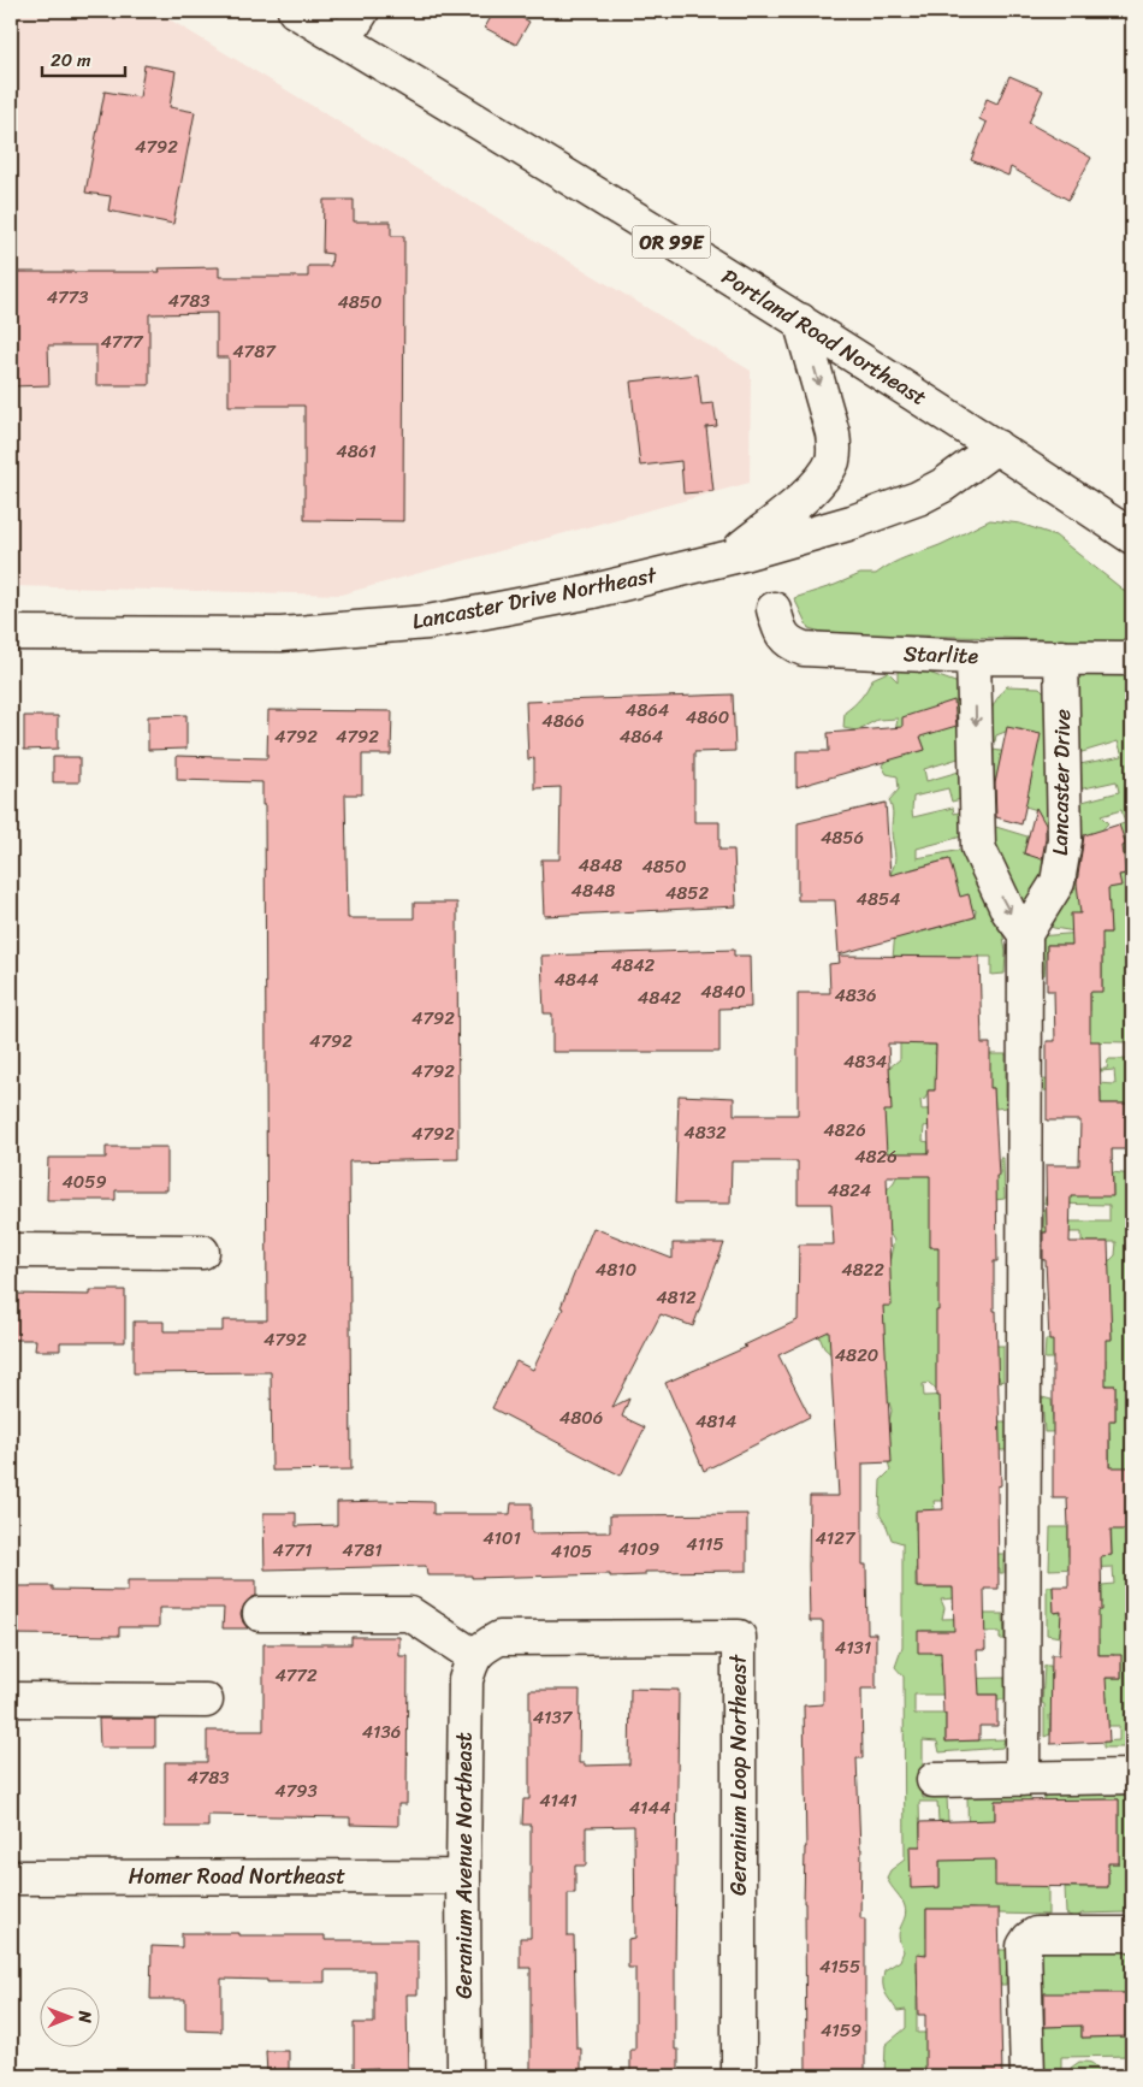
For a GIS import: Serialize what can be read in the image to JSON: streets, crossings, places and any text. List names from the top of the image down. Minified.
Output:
{"streets":{"street":["OR 99E","Portland Road Northeast","Lancaster Drive Northeast","Starlite","Lancaster Drive","Geranium Loop Northeast","Geranium Avenue Northeast","Homer Road Northeast"]},"crossings":[["Portland Road Northeast","Lancaster Drive Northeast"],["Starlite","Lancaster Drive"],["Geranium Loop Northeast","Geranium Avenue Northeast"],["Geranium Avenue Northeast","Homer Road Northeast"]],"house_numbers":["4792","4773","4783","4850","4777","4787","4861","4864","4860","4866","4792","4792","4864","4856","4848","4850","4848","4852","4854","4842","4844","4840","4836","4842","4792","4792","4834","4792","4826","4832","4792","4826","4059","4824","4810","4822","4812","4792","4820","4806","4814","4101","4127","4115","4109","4771","4781","4105","4131","4772","4137","4136","4783","4793","4141","4144","4155","4159"],"scale_bar":"20 m","north":"right"}
